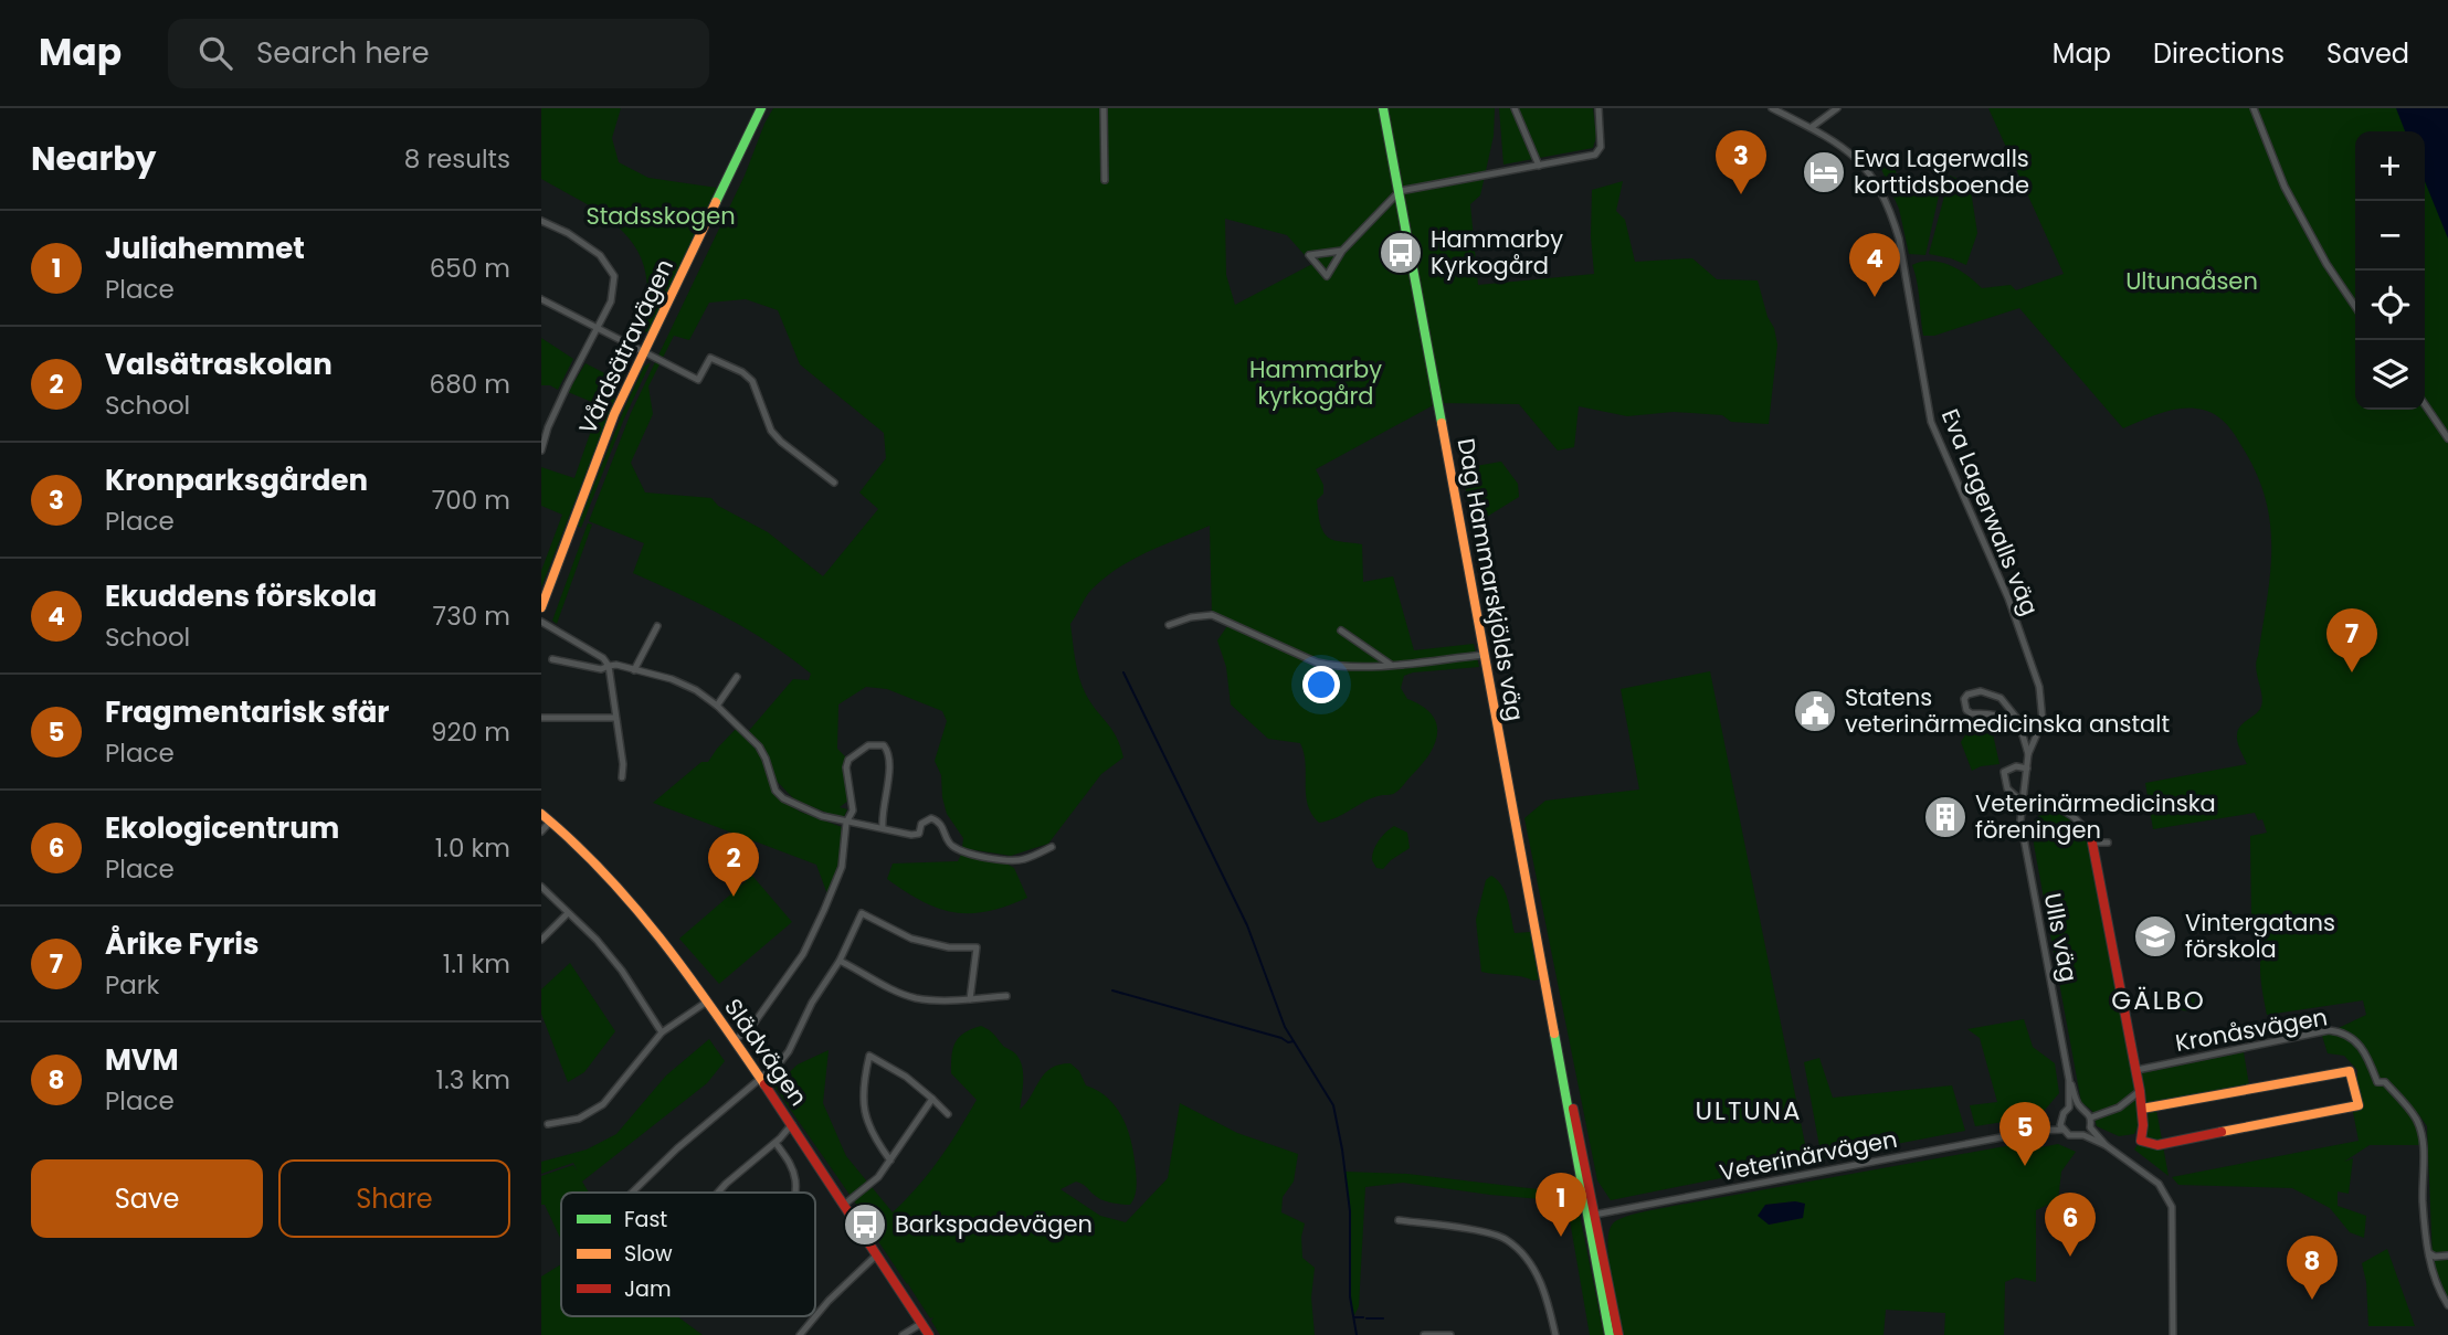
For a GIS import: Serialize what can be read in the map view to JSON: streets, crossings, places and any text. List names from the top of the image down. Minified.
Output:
{"streets":{"main road":["Vårdsätravägen","Dag Hammarskjölds väg","Slädvägen"],"street":["Eva Lagerwalls väg","Ulls väg","Kronåsvägen","Veterinärvägen"]},"crossings":[["Eva Lagerwalls väg","Ulls väg"],["Dag Hammarskjölds väg","Veterinärvägen"],["Ulls väg","Veterinärvägen"]],"districts":["GÄLBO","ULTUNA"],"parks":["Stadsskogen","Ultunaåsen","Hammarby kyrkogård"],"places":{"hotel":["Ewa Lagerwalls korttidsboende"],"bus stop":["Hammarby Kyrkogård","Barkspadevägen"],"public building":["Statens veterinärmedicinska anstalt"],"building":["Veterinärmedicinska föreningen"],"school or university":["Vintergatans förskola"]},"legend":["Fast","Slow","Jam"],"page":{"header":"Map","search":"Search here","nav":["Map","Directions","Saved"],"heading":["Nearby","8 results"],"pins":["3","4","7","2","5","1","6","8"],"map_buttons":["+","−"],"list":[{"mark":"1","name":"Juliahemmet","note":"Place","value":"650 m"},{"mark":"2","name":"Valsätraskolan","note":"School","value":"680 m"},{"mark":"3","name":"Kronparksgården","note":"Place","value":"700 m"},{"mark":"4","name":"Ekuddens förskola","note":"School","value":"730 m"},{"mark":"5","name":"Fragmentarisk sfär","note":"Place","value":"920 m"},{"mark":"6","name":"Ekologicentrum","note":"Place","value":"1.0 km"},{"mark":"7","name":"Årike Fyris","note":"Park","value":"1.1 km"},{"mark":"8","name":"MVM","note":"Place","value":"1.3 km"}],"buttons":["Save","Share"]}}
